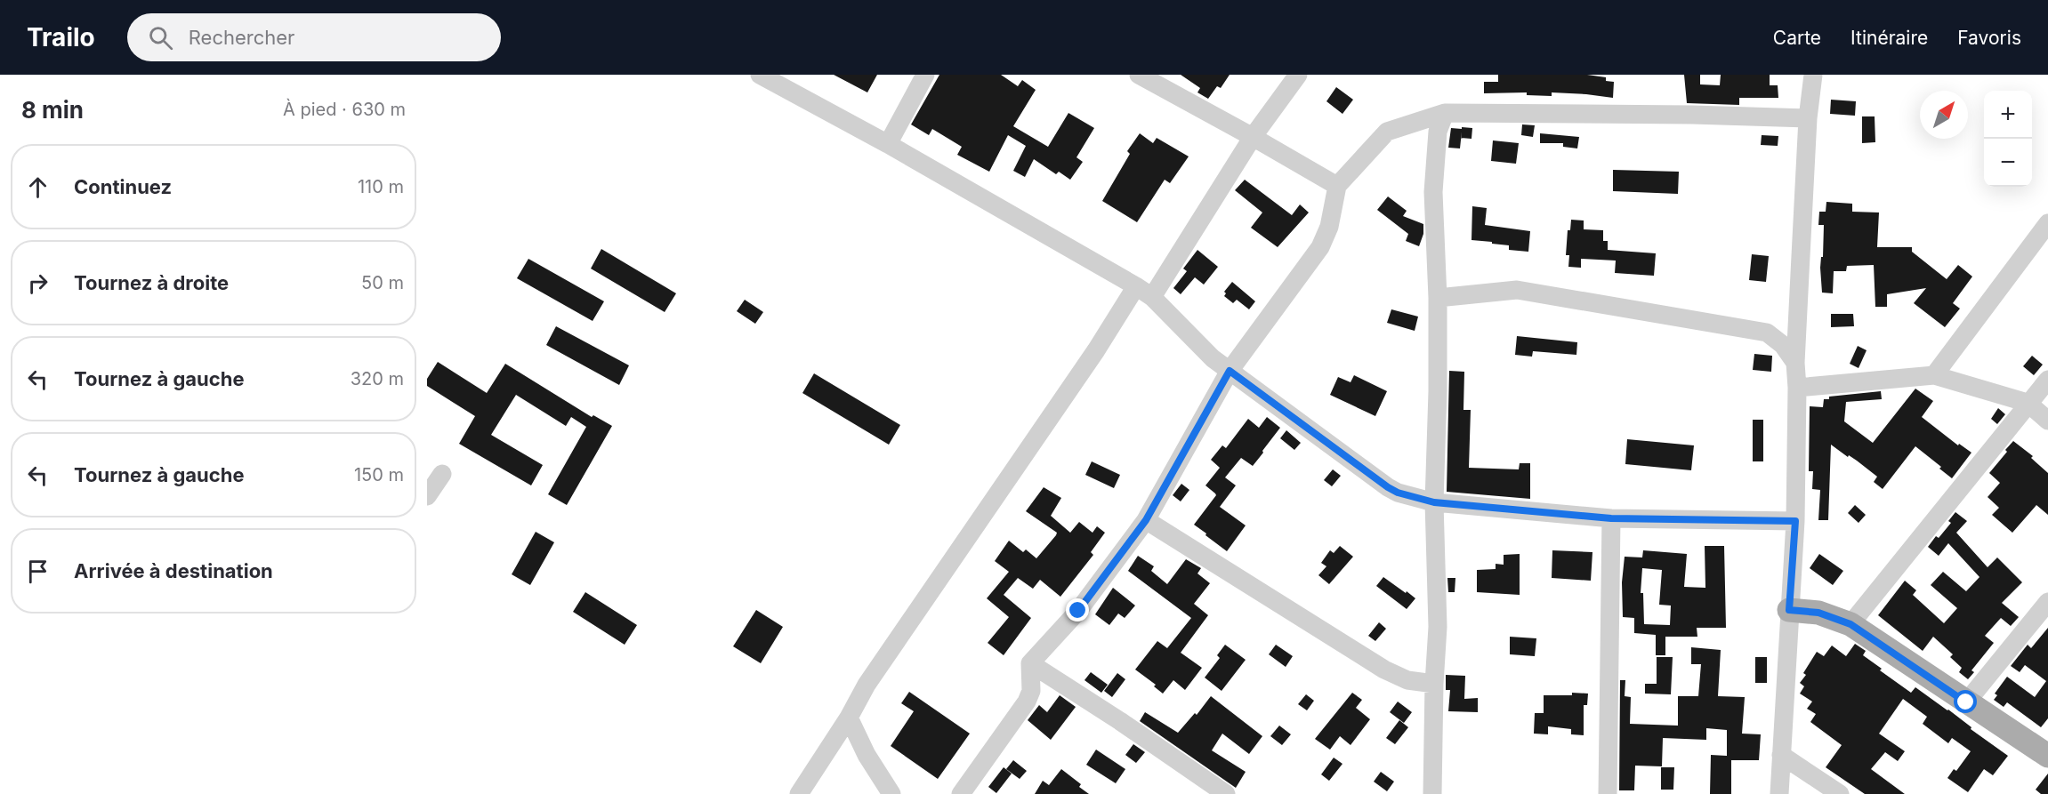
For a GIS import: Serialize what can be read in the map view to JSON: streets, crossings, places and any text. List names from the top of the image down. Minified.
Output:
{"north":"top right","page":{"header":"Trailo","search":"Rechercher","nav":["Carte","Itinéraire","Favoris"],"heading":["8 min","À pied · 630 m"],"map_buttons":["+","−"],"list":[["Continuez","110 m"],["Tournez à droite","50 m"],["Tournez à gauche","320 m"],["Tournez à gauche","150 m"],"Arrivée à destination"]}}
